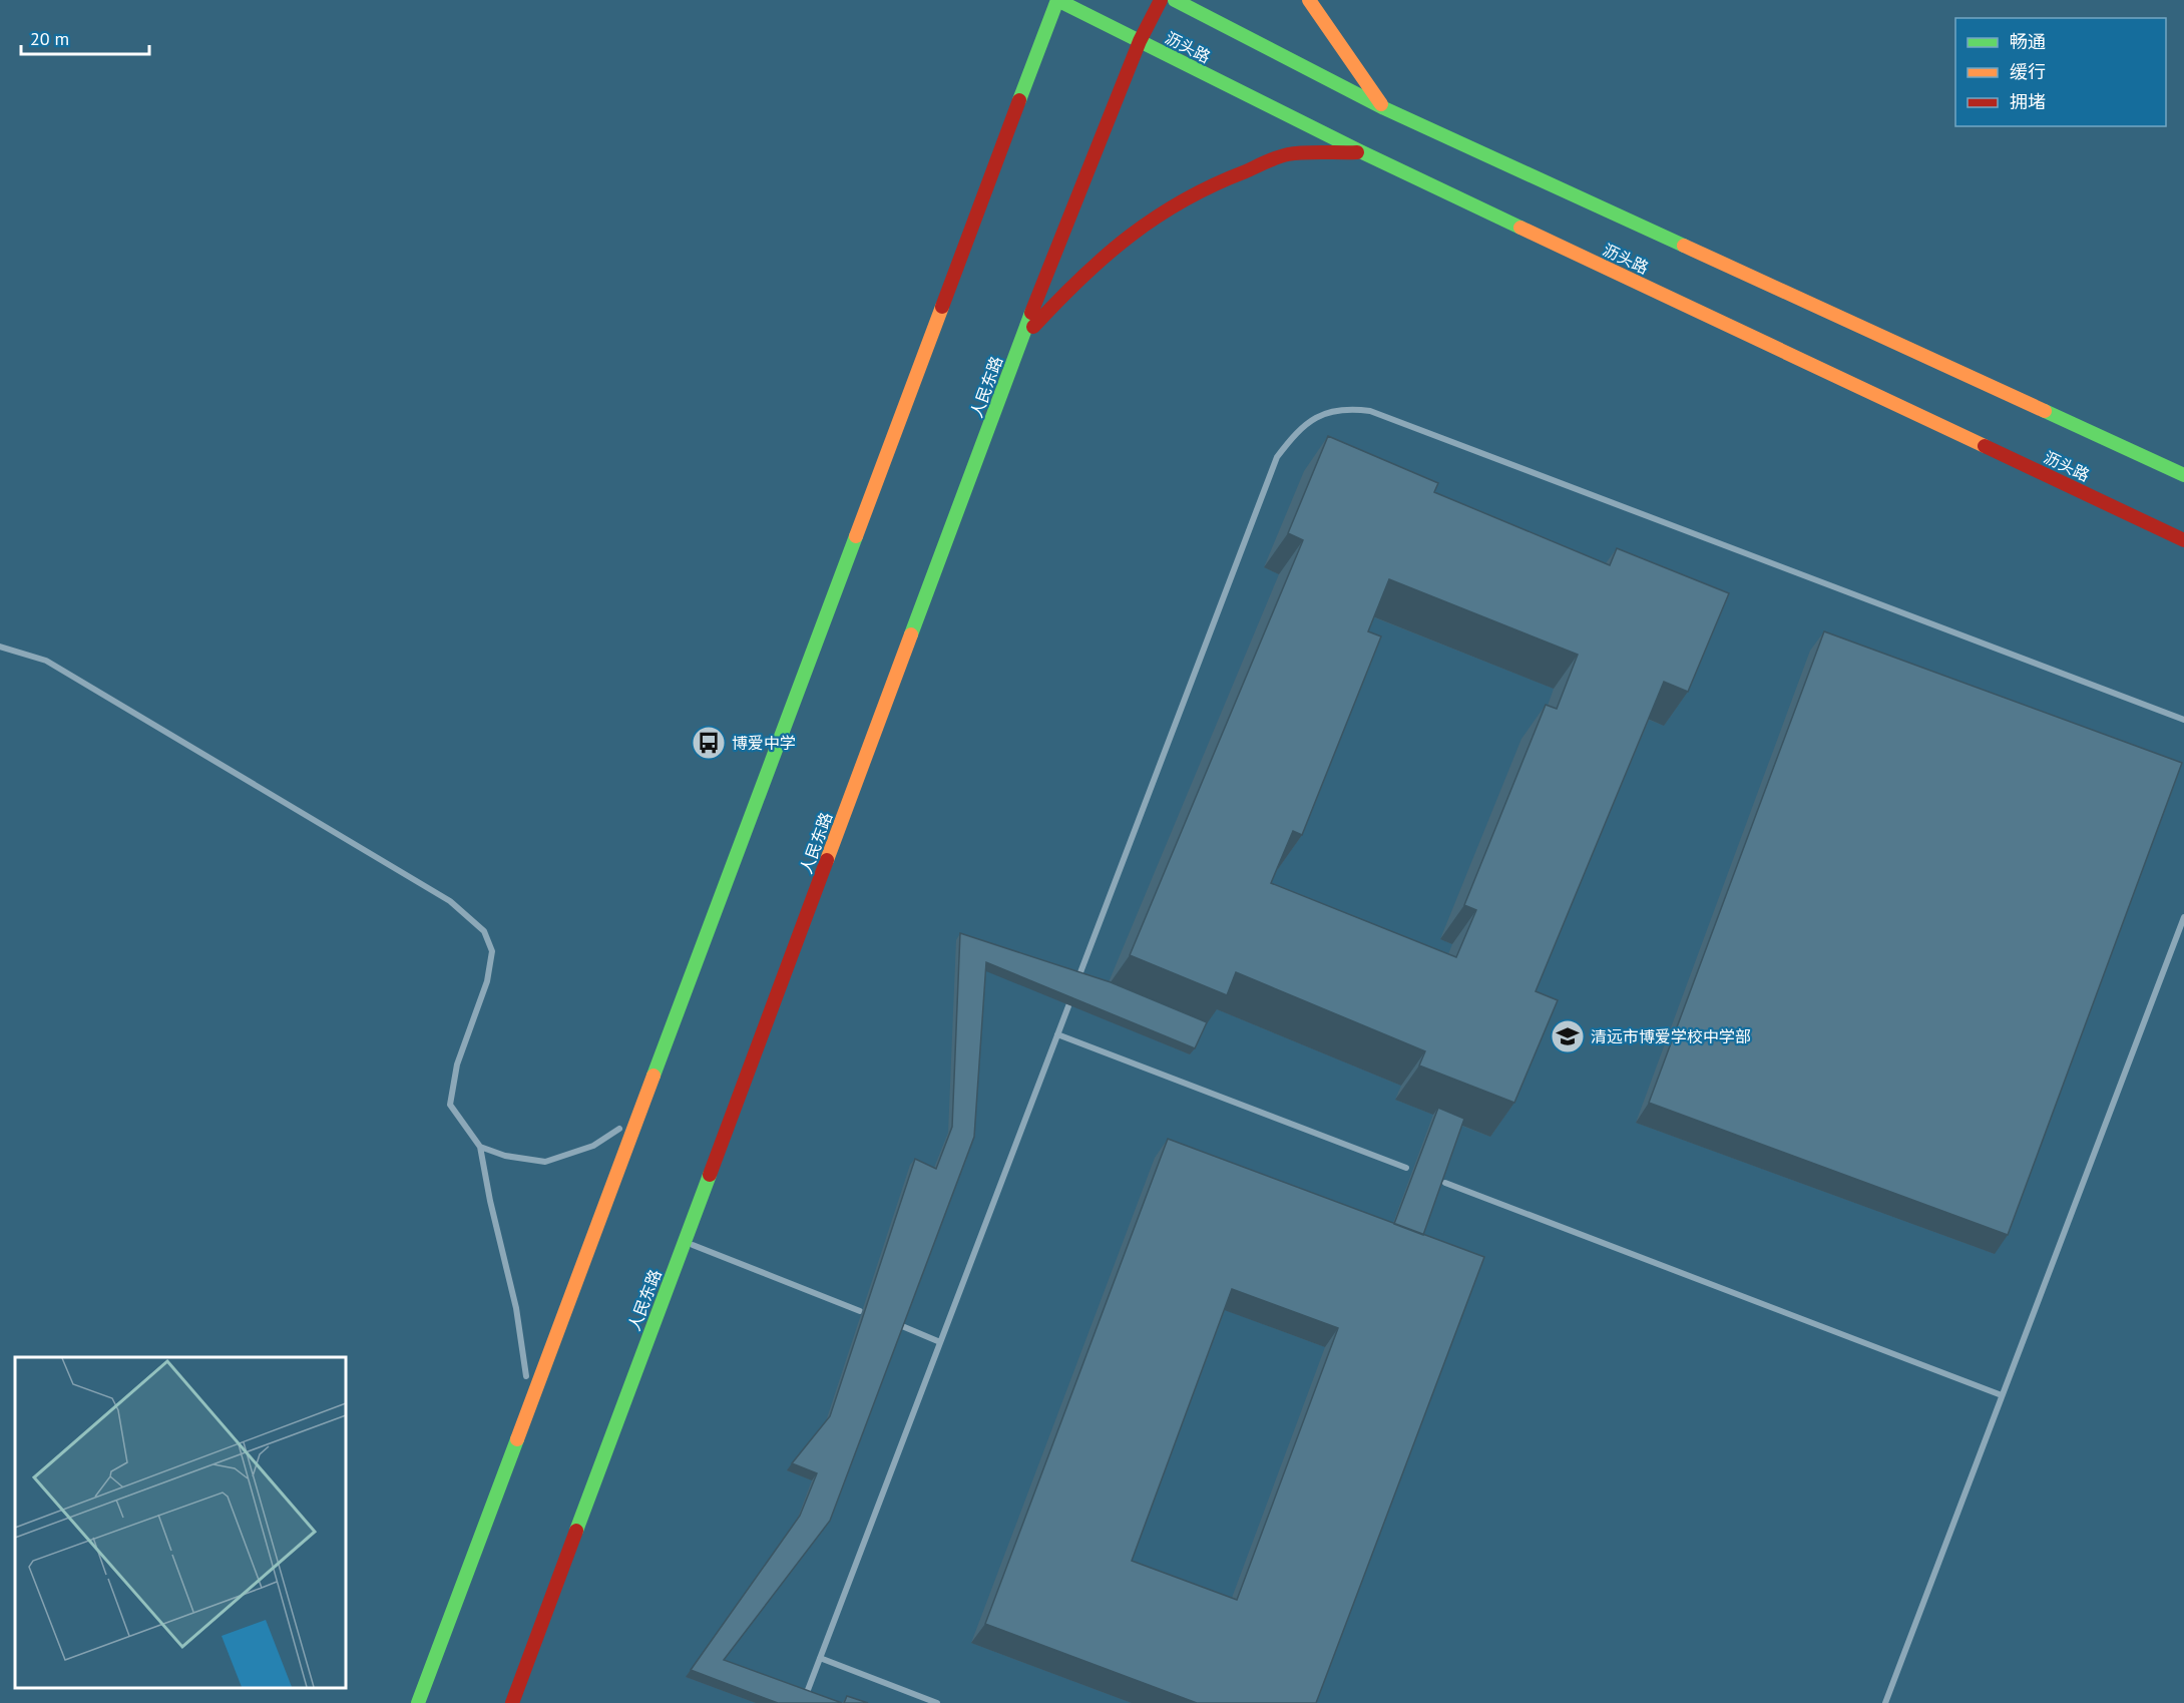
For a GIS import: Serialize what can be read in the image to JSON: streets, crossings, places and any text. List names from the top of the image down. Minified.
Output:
{"streets":{"main road":["沥头路","人民东路"]},"crossings":[["沥头路","人民东路"]],"places":{"bus stop":["博爱中学"],"school or university":["清远市博爱学校中学部"]},"legend":["畅通","缓行","拥堵"],"scale_bar":"20 m"}
